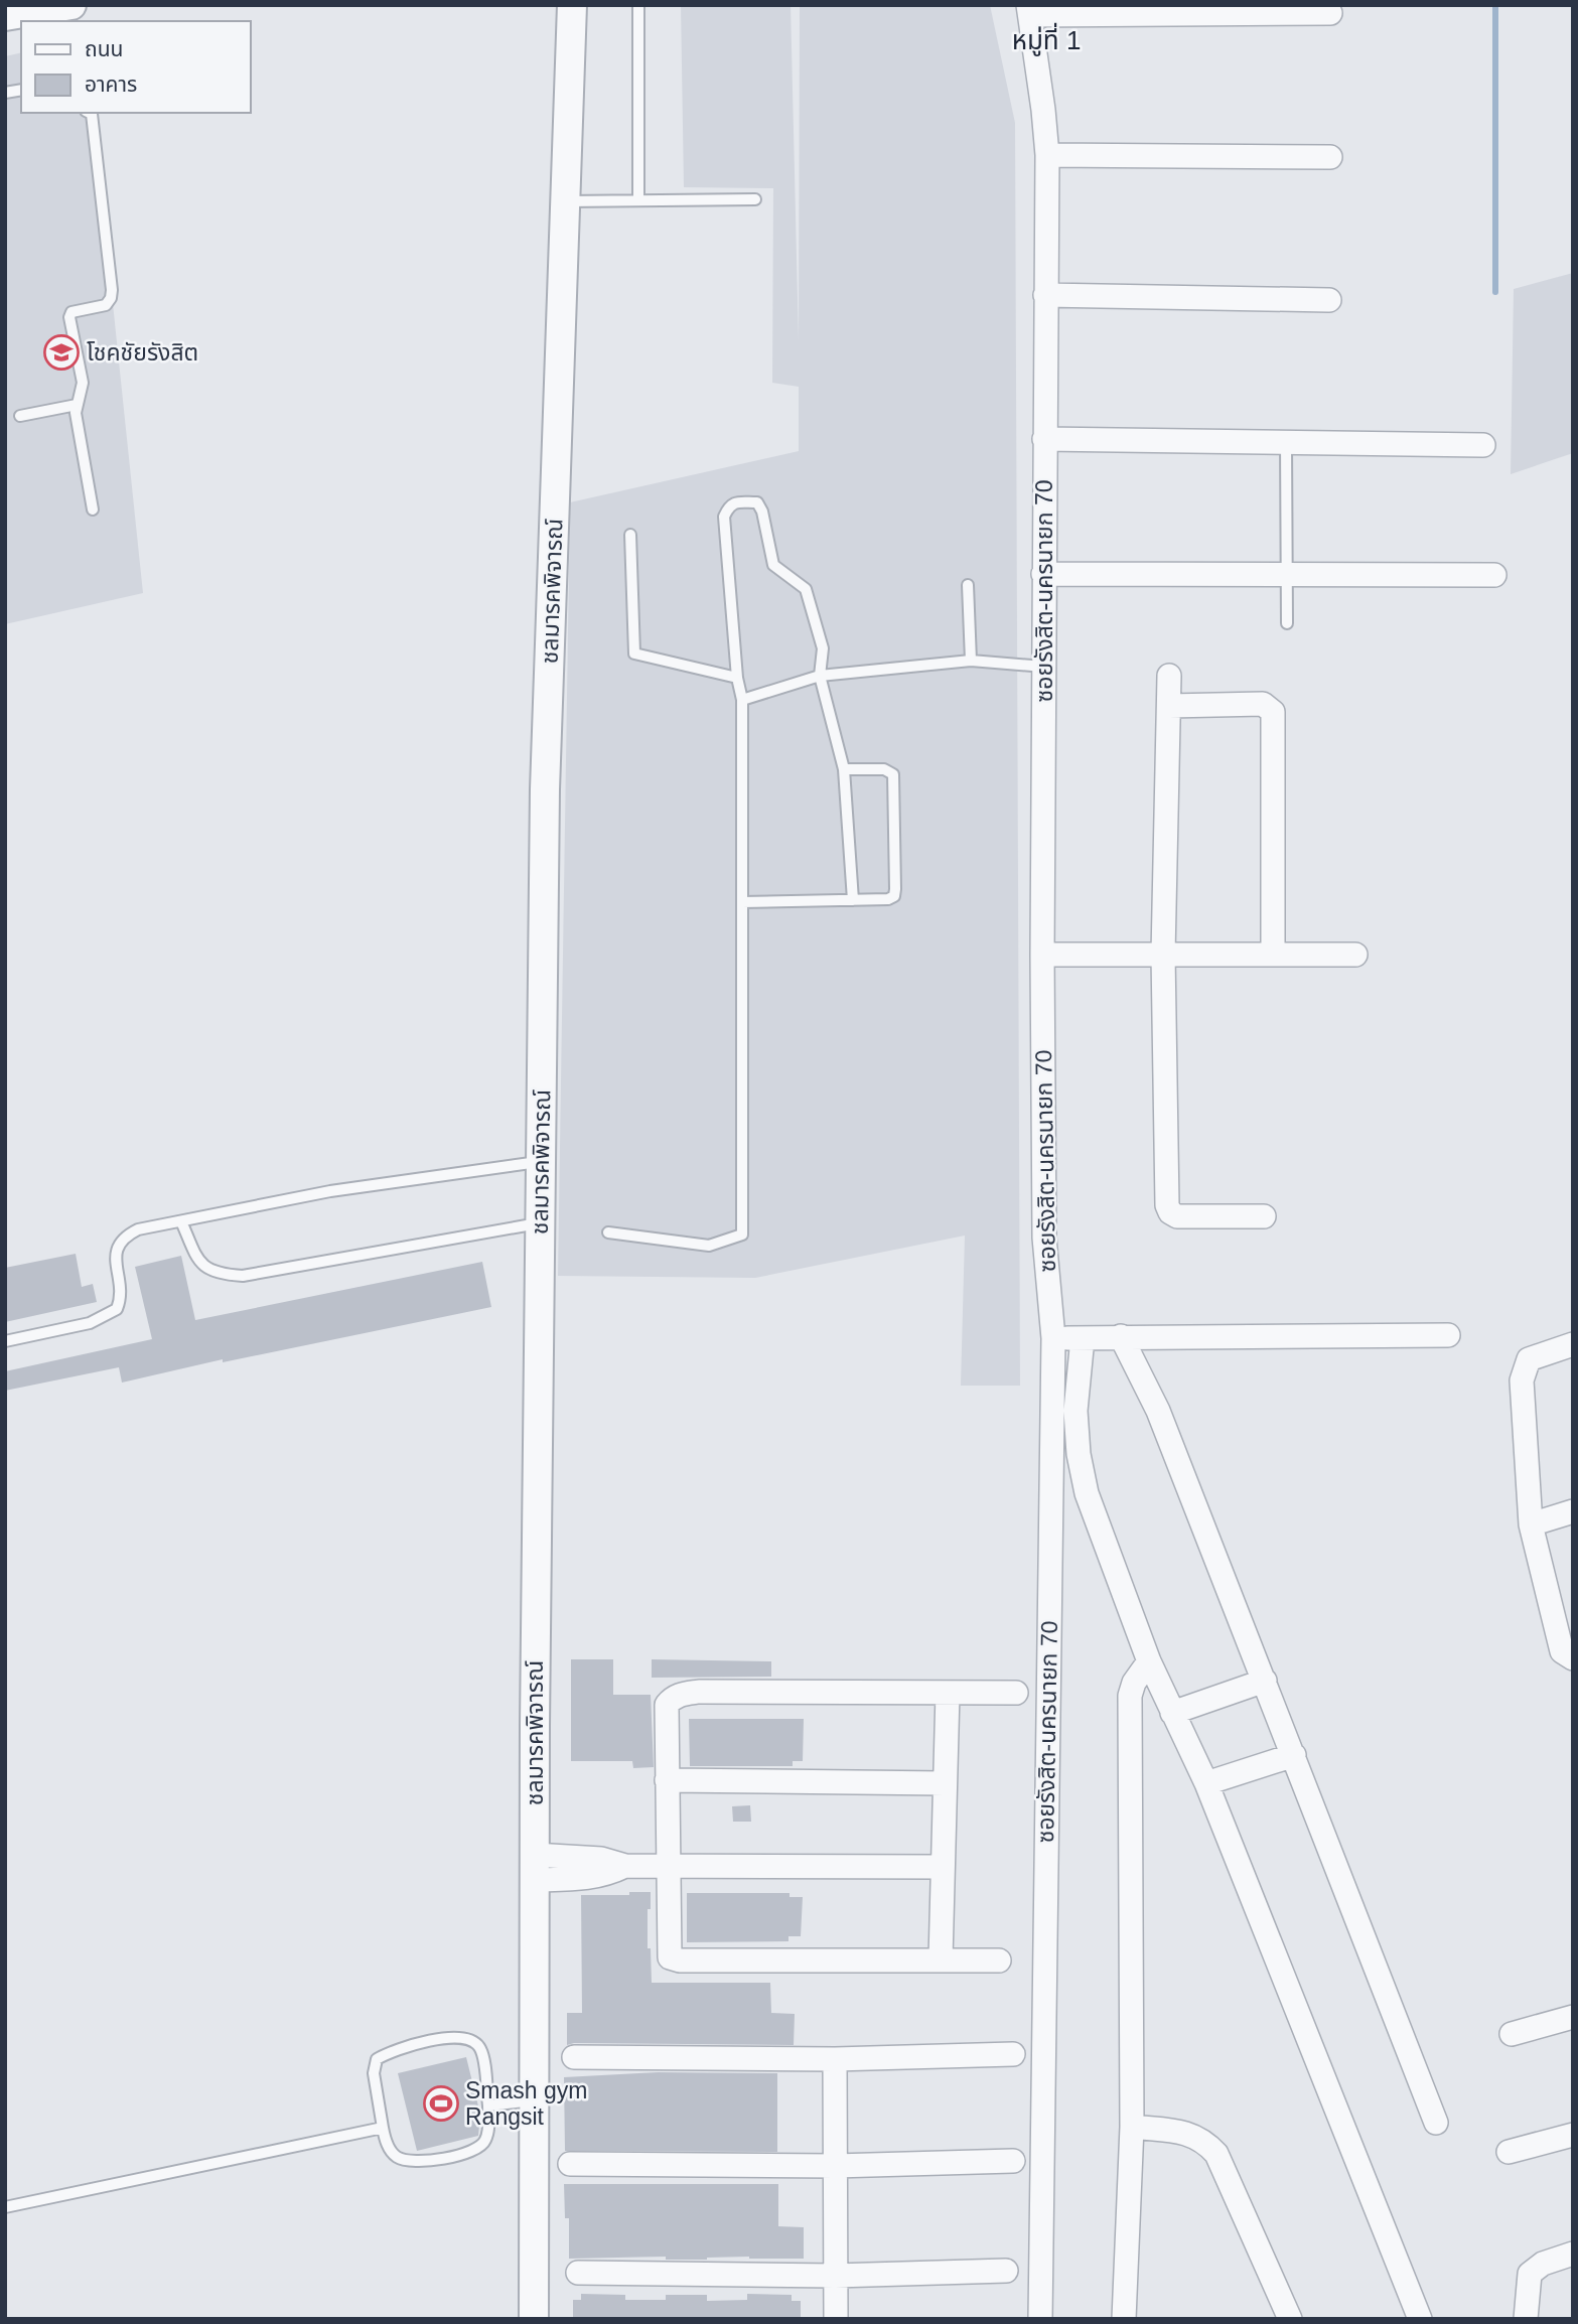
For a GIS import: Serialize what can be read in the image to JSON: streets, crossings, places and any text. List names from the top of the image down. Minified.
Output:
{"streets":{"street":["ชลมารคพิจารณ์","ซอยรังสิต-นครนายก 70"]},"districts":["หมู่ที่ 1"],"places":{"school or university":["โชคชัยรังสิต"],"sports":["Smash gym Rangsit"]},"legend":["ถนน","อาคาร"]}
